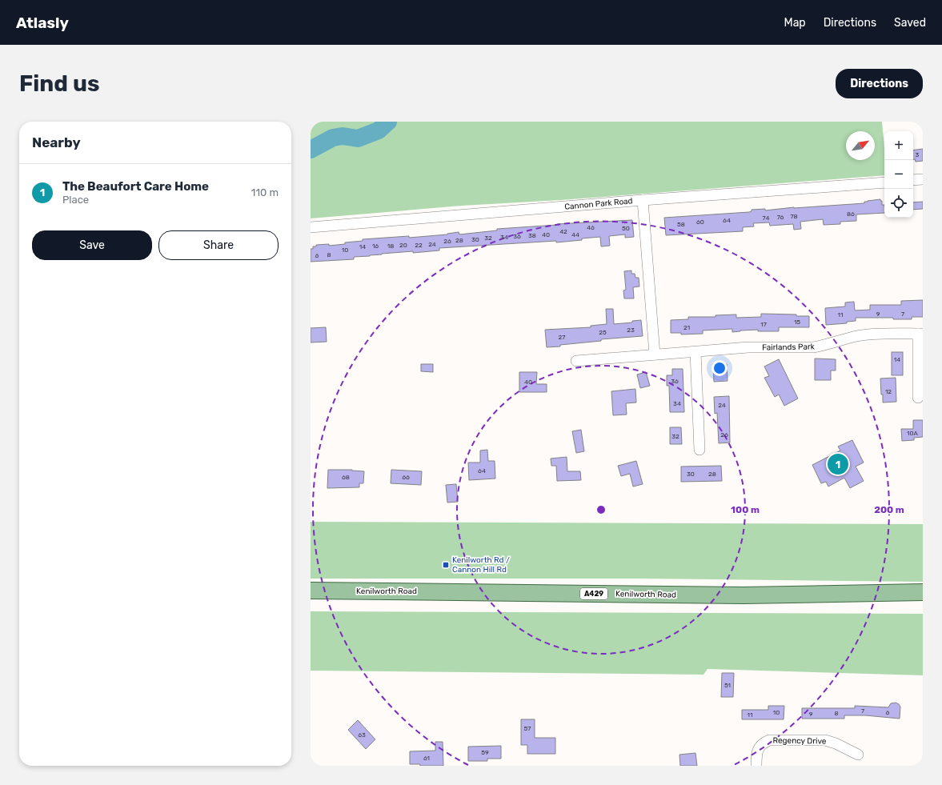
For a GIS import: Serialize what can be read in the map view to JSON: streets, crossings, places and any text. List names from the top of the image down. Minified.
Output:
{"streets":{"main road":["Kenilworth Road","A429"],"street":["Cannon Park Road","Fairlands Park","Regency Drive"]},"places":{"transit":["Kenilworth Rd / Cannon Hill Rd"]},"house_numbers":["3","86","78","76","74","64","60","58","46","50","42","40","44","38","36","34","32","30","28","26","24","20","22","16","18","14","10","8","6","9","7","11","15","17","21","23","25","27","14","36","40","12","34","24","10A","26","32","64","30","28","68","66","51","7","10","6","8","9","11","57","63","59","61"],"north":"top right","page":{"header":"Atlasly","nav":["Map","Directions","Saved"],"buttons":["Directions",["Save","Share"]],"title":"Find us","heading":"Nearby","map_buttons":["+","−"],"list":[{"mark":"1","name":"The Beaufort Care Home","note":"Place","value":"110 m"}],"pins":"1"},"rings":["100 m","200 m"]}
